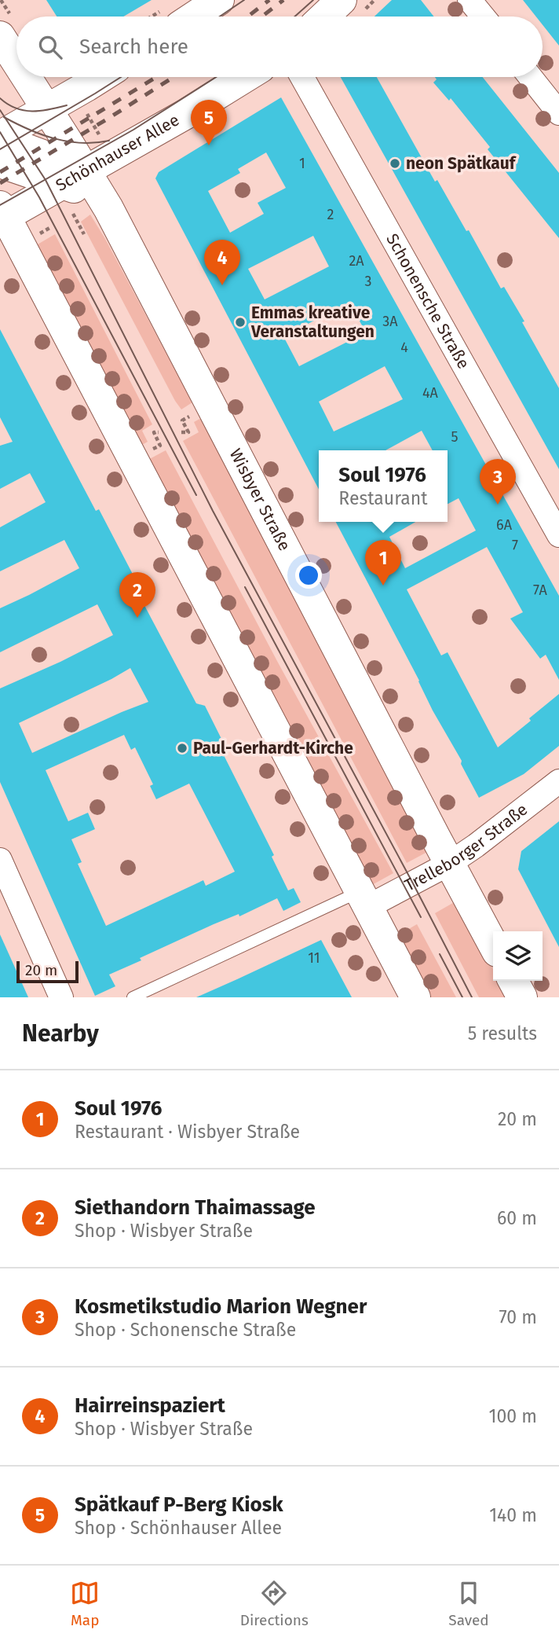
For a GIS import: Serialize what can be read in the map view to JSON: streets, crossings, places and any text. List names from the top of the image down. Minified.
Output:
{"streets":{"main road":["Schönhauser Allee","Wisbyer Straße"],"street":["Schonensche Straße","Trelleborger Straße"]},"crossings":[["Schönhauser Allee","Wisbyer Straße"],["Wisbyer Straße","Trelleborger Straße"]],"places":["neon Spätkauf","Emmas kreative Veranstaltungen","Paul-Gerhardt-Kirche"],"house_numbers":["1","2","2A","3","3A","4","4A","5","6A","7","7A","11"],"scale_bar":"20 m","page":{"search":"Search here","pins":["5","4","3","1","2"],"popup":["Soul 1976","Restaurant"],"scale":"20 m","heading":["Nearby","5 results"],"list":[{"mark":"1","name":"Soul 1976","note":"Restaurant · Wisbyer Straße","value":"20 m"},{"mark":"2","name":"Siethandorn Thaimassage","note":"Shop · Wisbyer Straße","value":"60 m"},{"mark":"3","name":"Kosmetikstudio Marion Wegner","note":"Shop · Schonensche Straße","value":"70 m"},{"mark":"4","name":"Hairreinspaziert","note":"Shop · Wisbyer Straße","value":"100 m"},{"mark":"5","name":"Spätkauf P-Berg Kiosk","note":"Shop · Schönhauser Allee","value":"140 m"}],"nav":["Map","Directions","Saved"]}}
